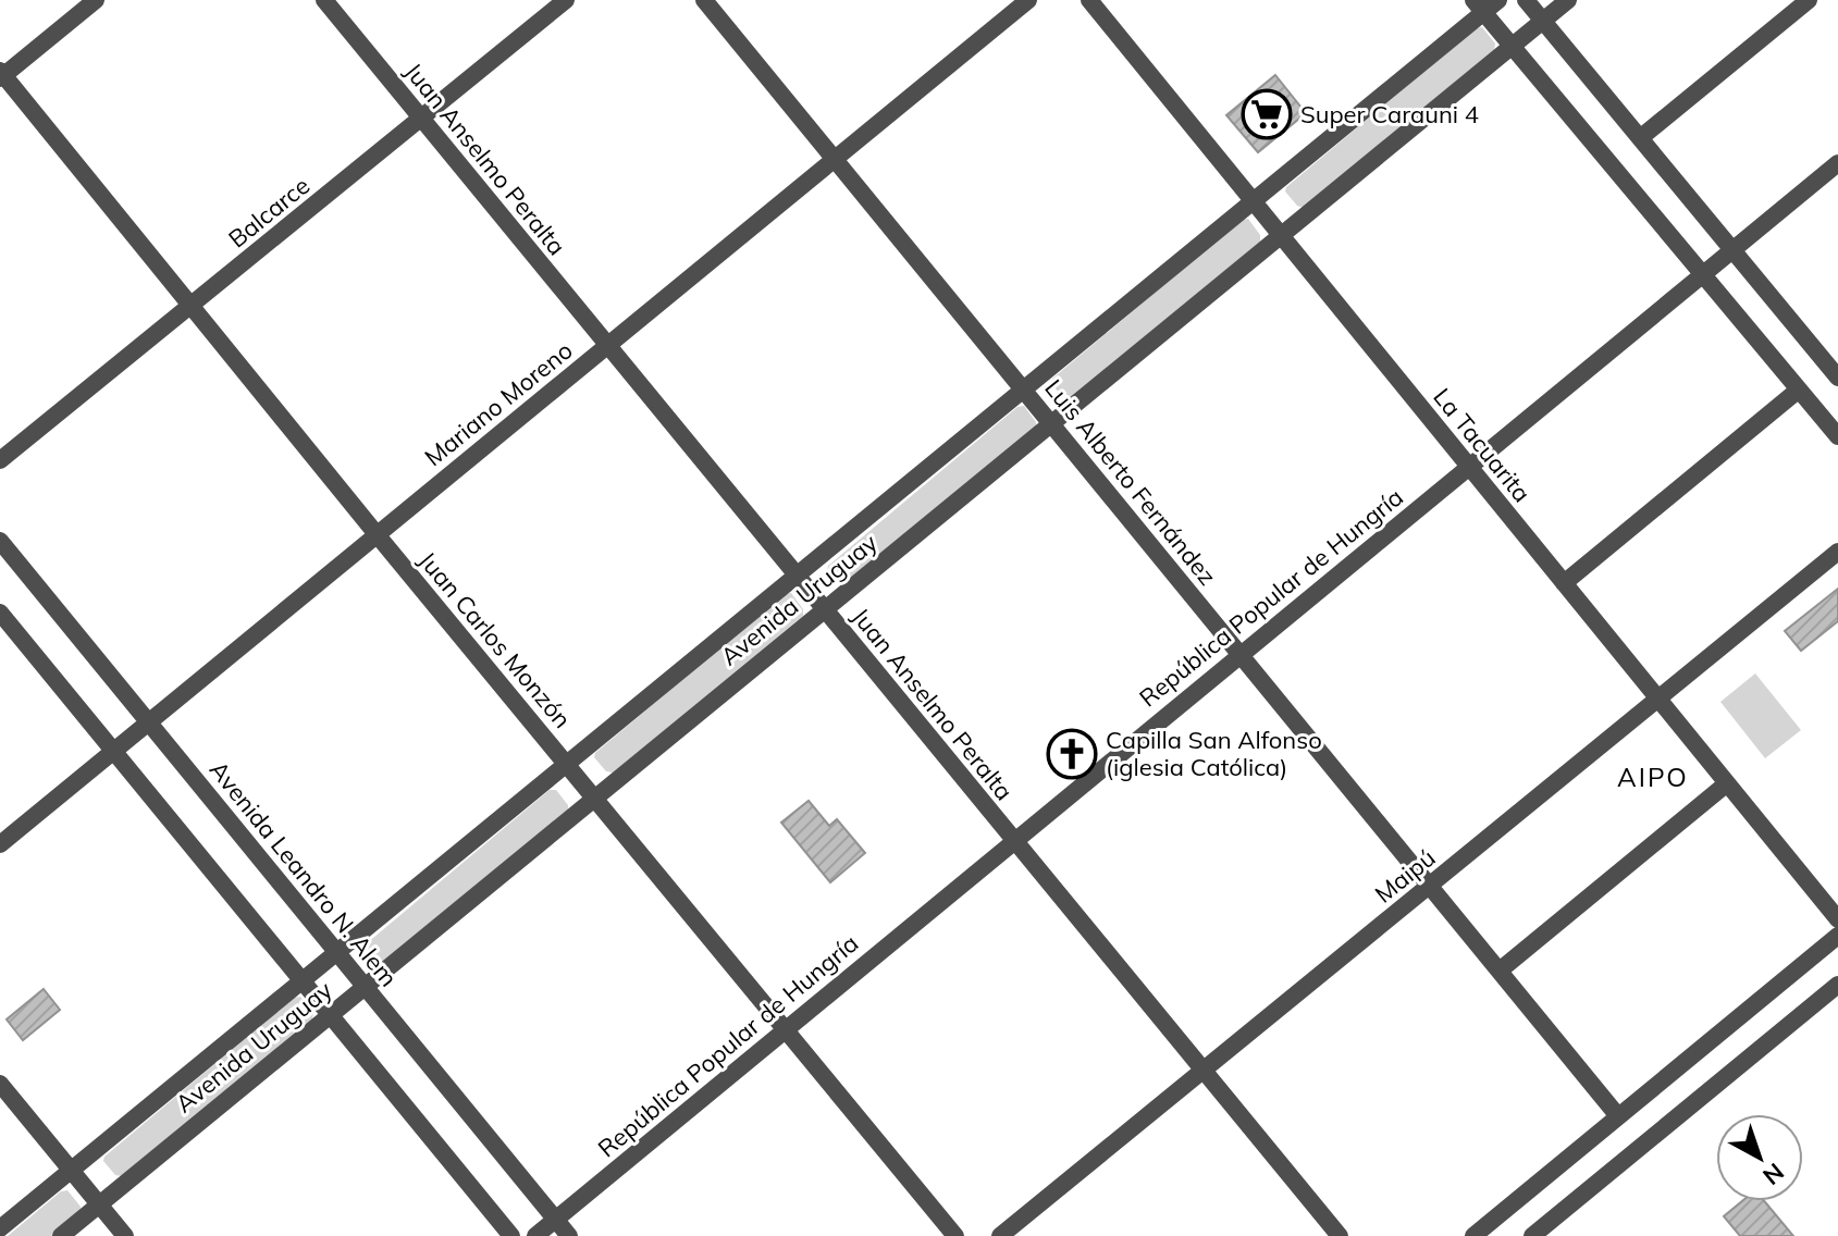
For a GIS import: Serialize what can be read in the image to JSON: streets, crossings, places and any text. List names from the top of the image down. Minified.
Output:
{"streets":{"street":["Juan Anselmo Peralta","Balcarce","Mariano Moreno","La Tacuarita","Luis Alberto Fernández","República Popular de Hungría","Avenida Uruguay","Juan Carlos Monzón","Avenida Leandro N. Alem","Maipú"]},"crossings":[["Juan Anselmo Peralta","Balcarce"],["Juan Anselmo Peralta","Mariano Moreno"],["Juan Anselmo Peralta","República Popular de Hungría"],["Juan Anselmo Peralta","Avenida Uruguay"],["Juan Anselmo Peralta","Maipú"],["Balcarce","Juan Carlos Monzón"],["Mariano Moreno","Luis Alberto Fernández"],["Mariano Moreno","Juan Carlos Monzón"],["Mariano Moreno","Avenida Leandro N. Alem"],["La Tacuarita","República Popular de Hungría"],["La Tacuarita","Avenida Uruguay"],["La Tacuarita","Maipú"],["Luis Alberto Fernández","República Popular de Hungría"],["Luis Alberto Fernández","Avenida Uruguay"],["Luis Alberto Fernández","Maipú"],["República Popular de Hungría","Juan Carlos Monzón"],["República Popular de Hungría","Avenida Leandro N. Alem"],["Avenida Uruguay","Juan Carlos Monzón"],["Avenida Uruguay","Avenida Leandro N. Alem"]],"districts":["AIPO"],"places":{"supermarket":["Super Carauni 4"],"church":["Capilla San Alfonso (iglesia Católica)"]},"north":"bottom right"}
